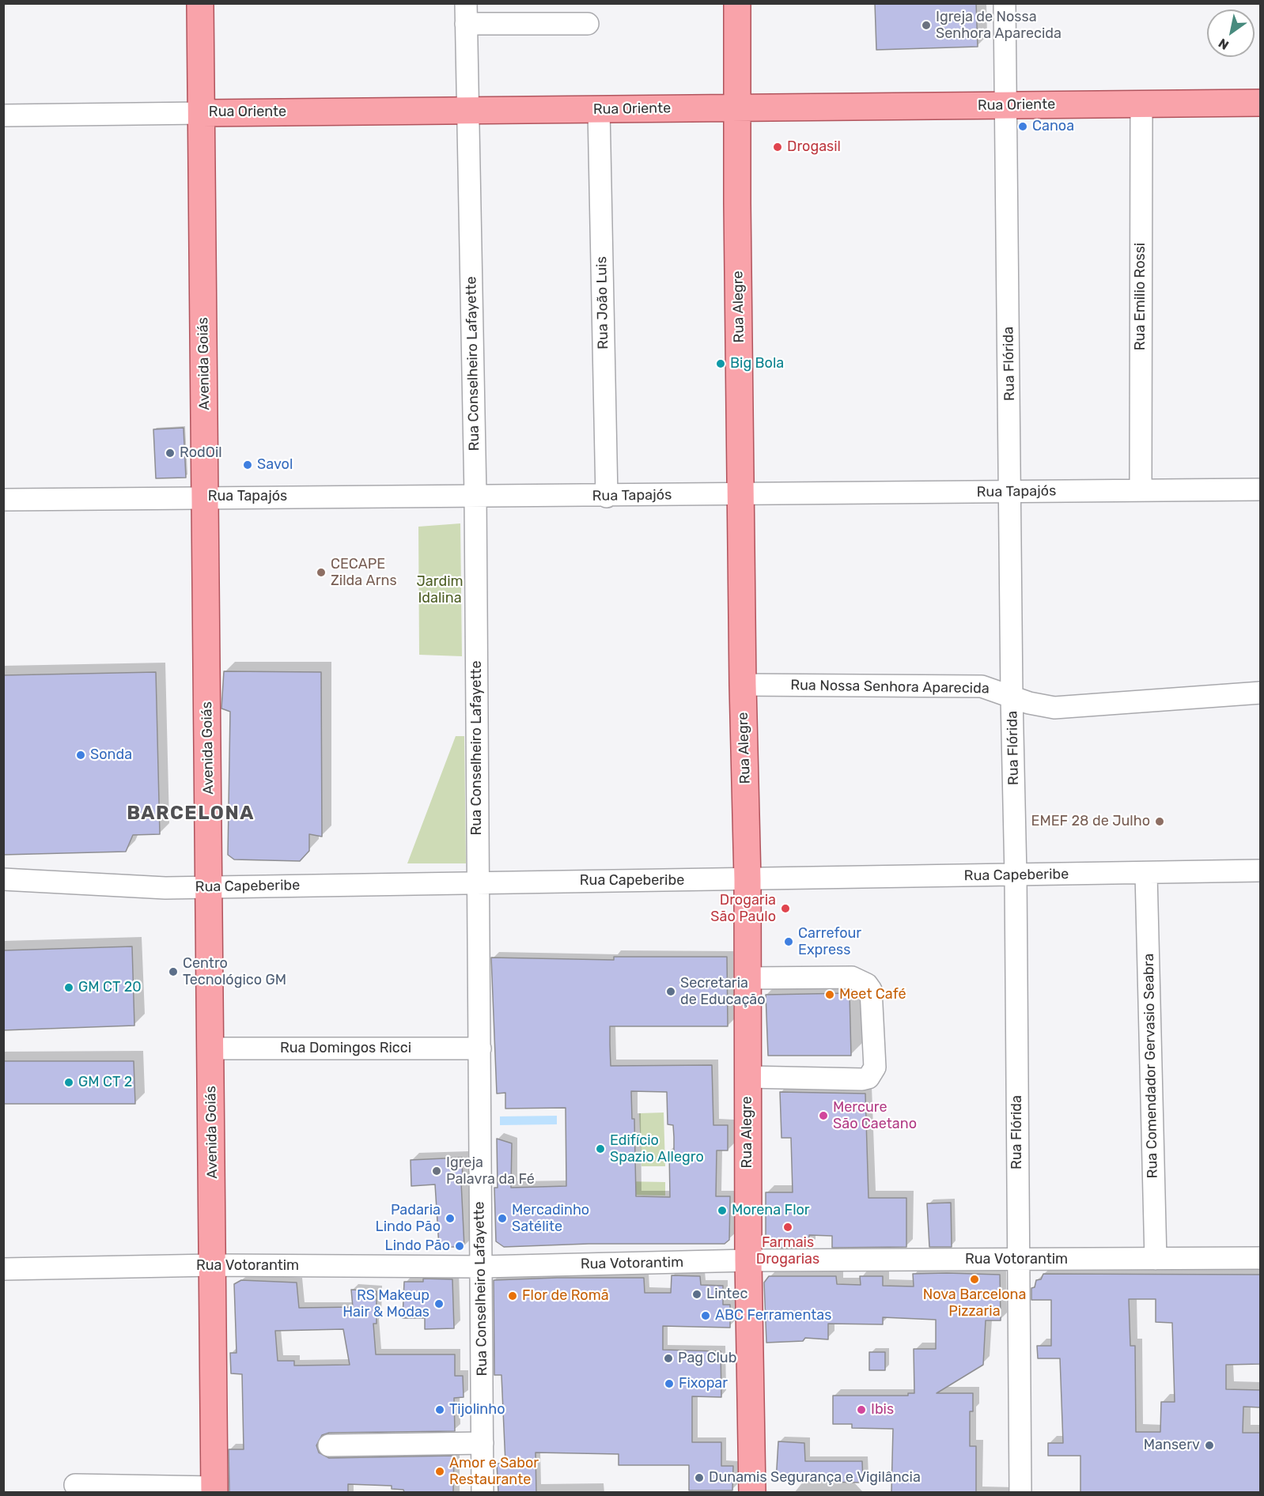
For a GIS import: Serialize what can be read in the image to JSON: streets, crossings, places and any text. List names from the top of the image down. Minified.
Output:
{"streets":{"main road":["Rua Oriente","Rua Alegre","Avenida Goiás"],"street":["Rua Emilio Rossi","Rua João Luis","Rua Conselheiro Lafayette","Rua Flórida","Rua Tapajós","Rua Nossa Senhora Aparecida","Rua Capeberibe","Rua Domingos Ricci","Rua Comendador Gervasio Seabra","Rua Votorantim"]},"crossings":[["Rua Oriente","Rua Emilio Rossi"],["Rua Oriente","Rua João Luis"],["Rua Oriente","Rua Alegre"],["Rua Oriente","Avenida Goiás"],["Rua Oriente","Rua Conselheiro Lafayette"],["Rua Oriente","Rua Flórida"],["Rua Emilio Rossi","Rua Tapajós"],["Rua João Luis","Rua Tapajós"],["Rua Alegre","Rua Tapajós"],["Rua Alegre","Rua Nossa Senhora Aparecida"],["Rua Alegre","Rua Capeberibe"],["Rua Alegre","Rua Votorantim"],["Avenida Goiás","Rua Tapajós"],["Avenida Goiás","Rua Capeberibe"],["Avenida Goiás","Rua Domingos Ricci"],["Avenida Goiás","Rua Votorantim"],["Rua Conselheiro Lafayette","Rua Tapajós"],["Rua Conselheiro Lafayette","Rua Capeberibe"],["Rua Conselheiro Lafayette","Rua Domingos Ricci"],["Rua Conselheiro Lafayette","Rua Votorantim"],["Rua Flórida","Rua Tapajós"],["Rua Flórida","Rua Nossa Senhora Aparecida"],["Rua Flórida","Rua Capeberibe"],["Rua Flórida","Rua Votorantim"],["Rua Capeberibe","Rua Comendador Gervasio Seabra"],["Rua Comendador Gervasio Seabra","Rua Votorantim"]],"districts":["BARCELONA"],"parks":["Jardim Idalina"],"places":["Igreja de Nossa Senhora Aparecida","Canoa","Drogasil","Big Bola","RodOil","Savol","CECAPE Zilda Arns","Sonda","EMEF 28 de Julho","Drogaria São Paulo","Carrefour Express","Centro Tecnológico GM","GM CT 20","Secretaria de Educação","Meet Café","GM CT 2","Mercure São Caetano","Edifício Spazio Allegro","Igreja Palavra da Fé","Morena Flor","Padaria Lindo Pão","Mercadinho Satélite","Farmais Drogarias","Lindo Pão","Nova Barcelona Pizzaria","Lintec","Flor de Romã","RS Makeup Hair & Modas","ABC Ferramentas","Pag Club","Fixopar","Tijolinho","Ibis","Manserv","Amor e Sabor Restaurante","Dunamis Segurança e Vigilância"],"north":"bottom left"}
